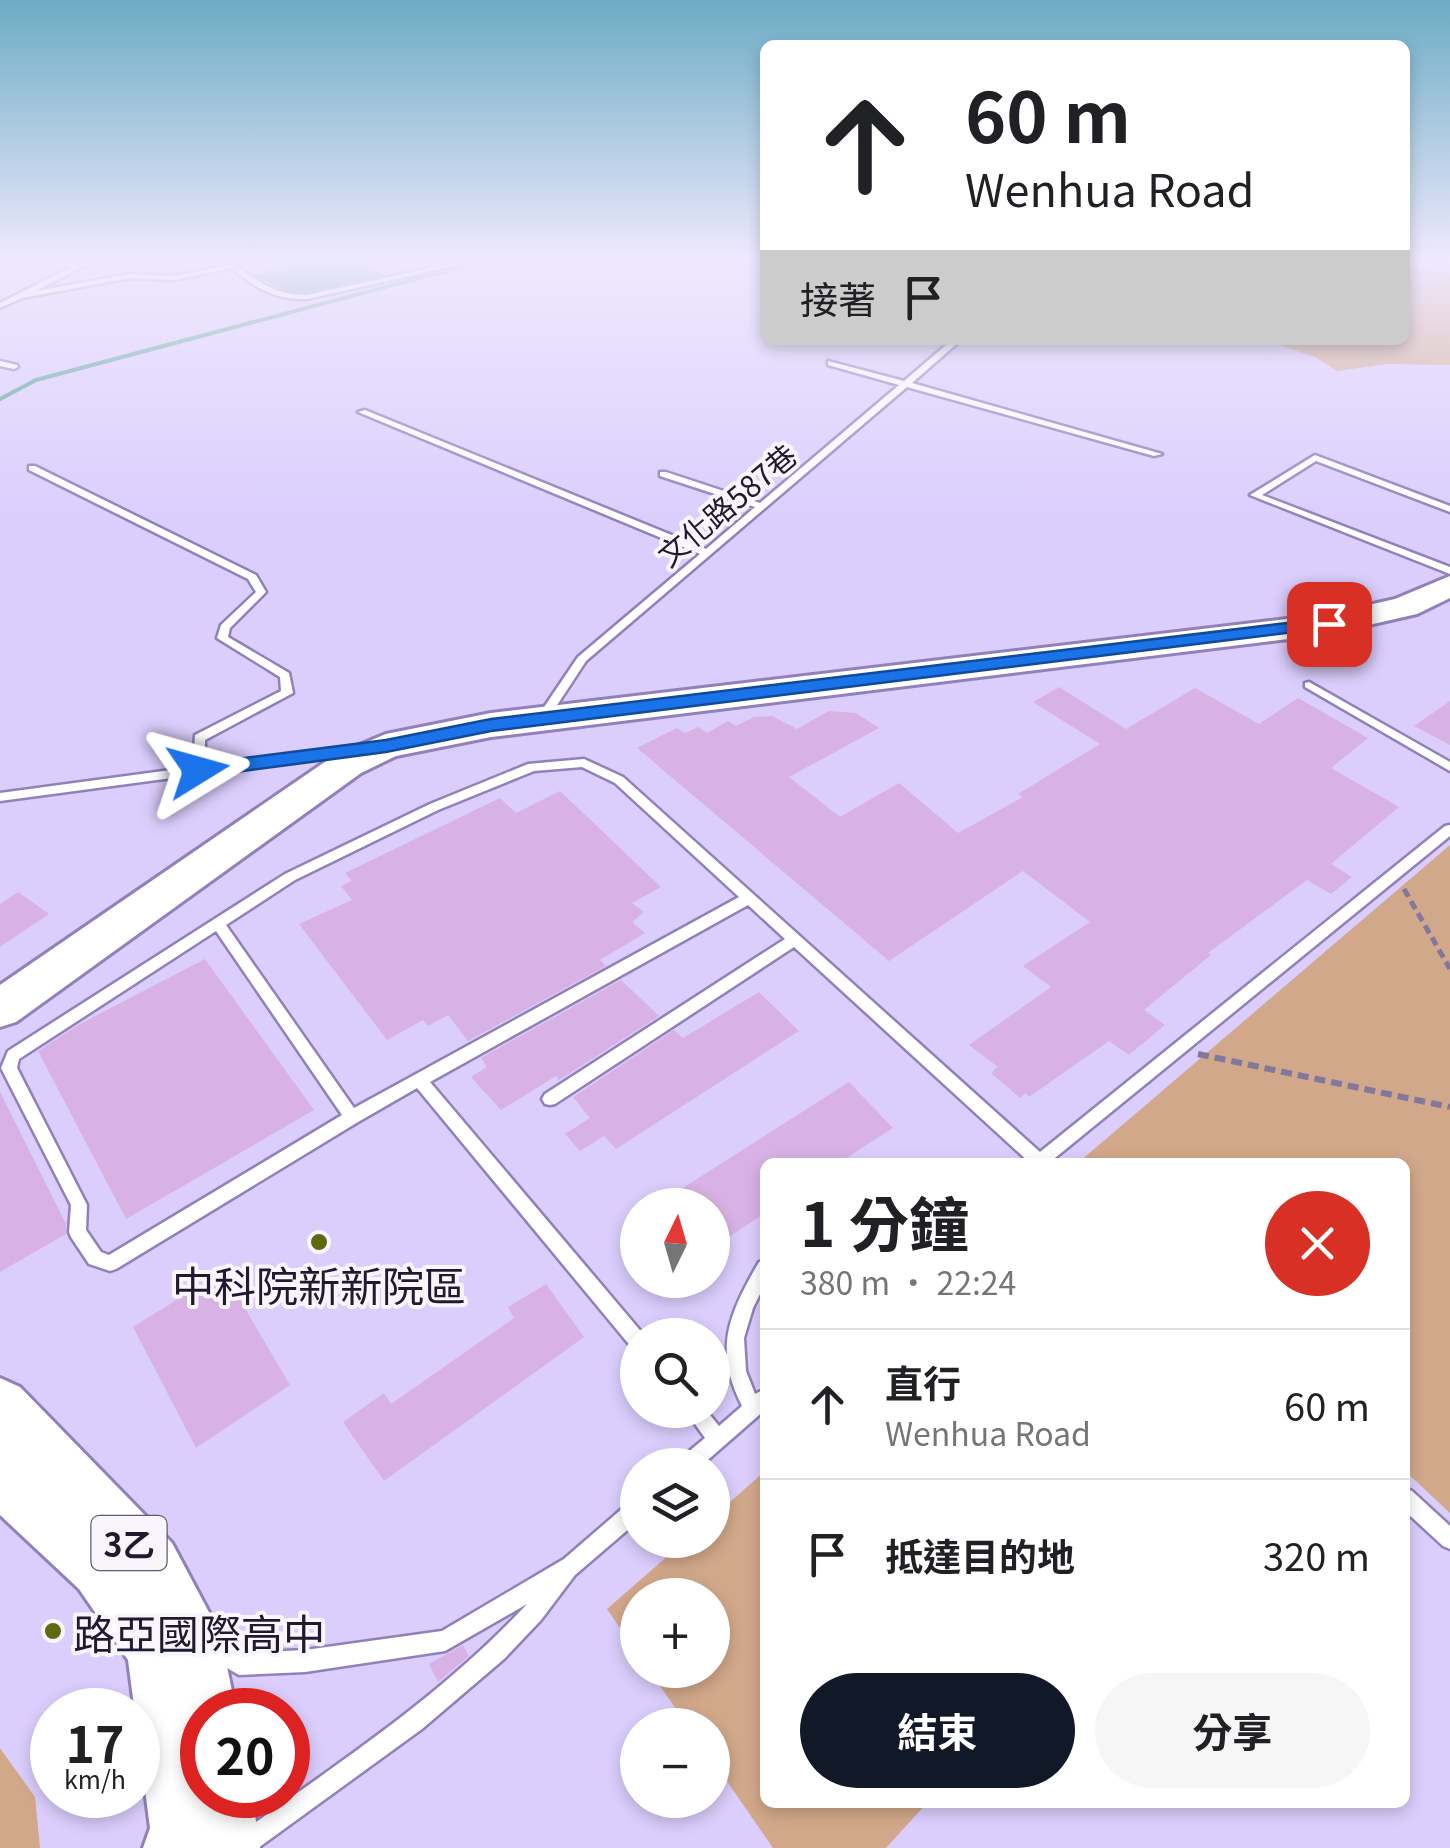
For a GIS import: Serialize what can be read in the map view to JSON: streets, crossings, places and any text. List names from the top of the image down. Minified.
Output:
{"streets":{"main road":["3乙"],"lane":["文化路587巷"]},"places":["中科院新新院區","路亞國際高中"],"north":"top","page":{"turn":["60 m","Wenhua Road"],"then":"接著","heading":["1 分鐘","380 m · 22:24"],"map_buttons":["+","−"],"list":[{"name":"直行","note":"Wenhua Road","value":"60 m"},{"name":"抵達目的地","value":"320 m"}],"buttons":["結束","分享"],"speed":"17 km/h","limit":"20"}}
